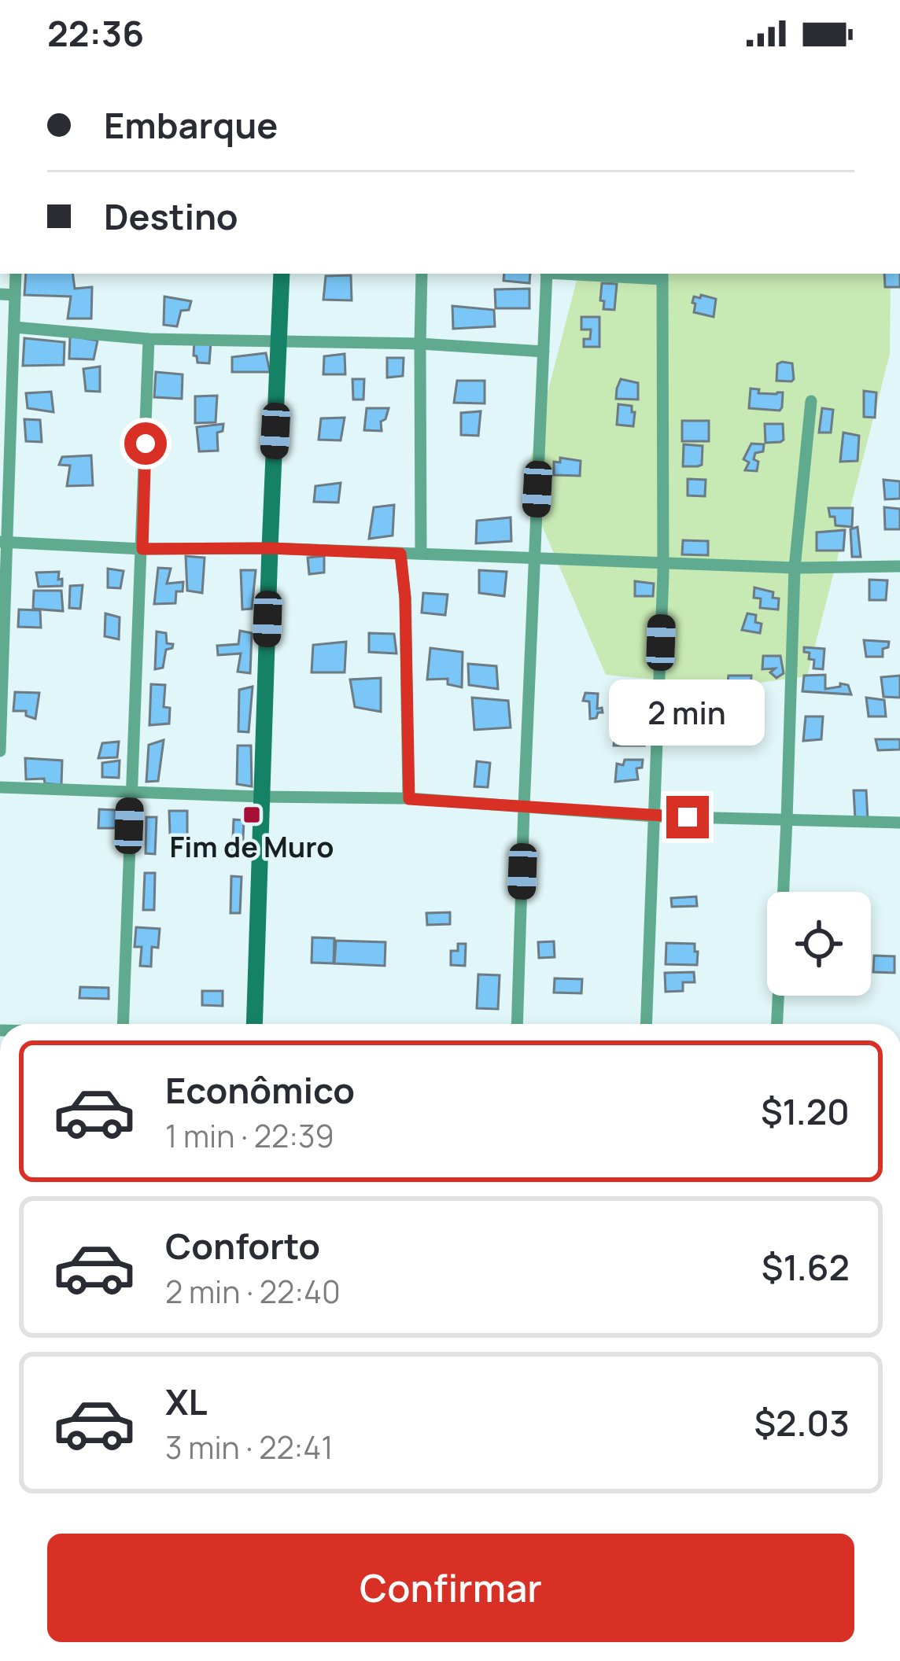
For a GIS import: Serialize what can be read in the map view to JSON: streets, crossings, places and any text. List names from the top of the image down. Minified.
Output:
{"places":{"transit":["Fim de Muro"]},"page":{"status":"22:36","banner":["Embarque","Destino"],"bubble":"2 min","list":[{"name":"Econômico","note":"1 min · 22:39","value":"$1.20"},{"name":"Conforto","note":"2 min · 22:40","value":"$1.62"},{"name":"XL","note":"3 min · 22:41","value":"$2.03"}],"buttons":"Confirmar"}}
